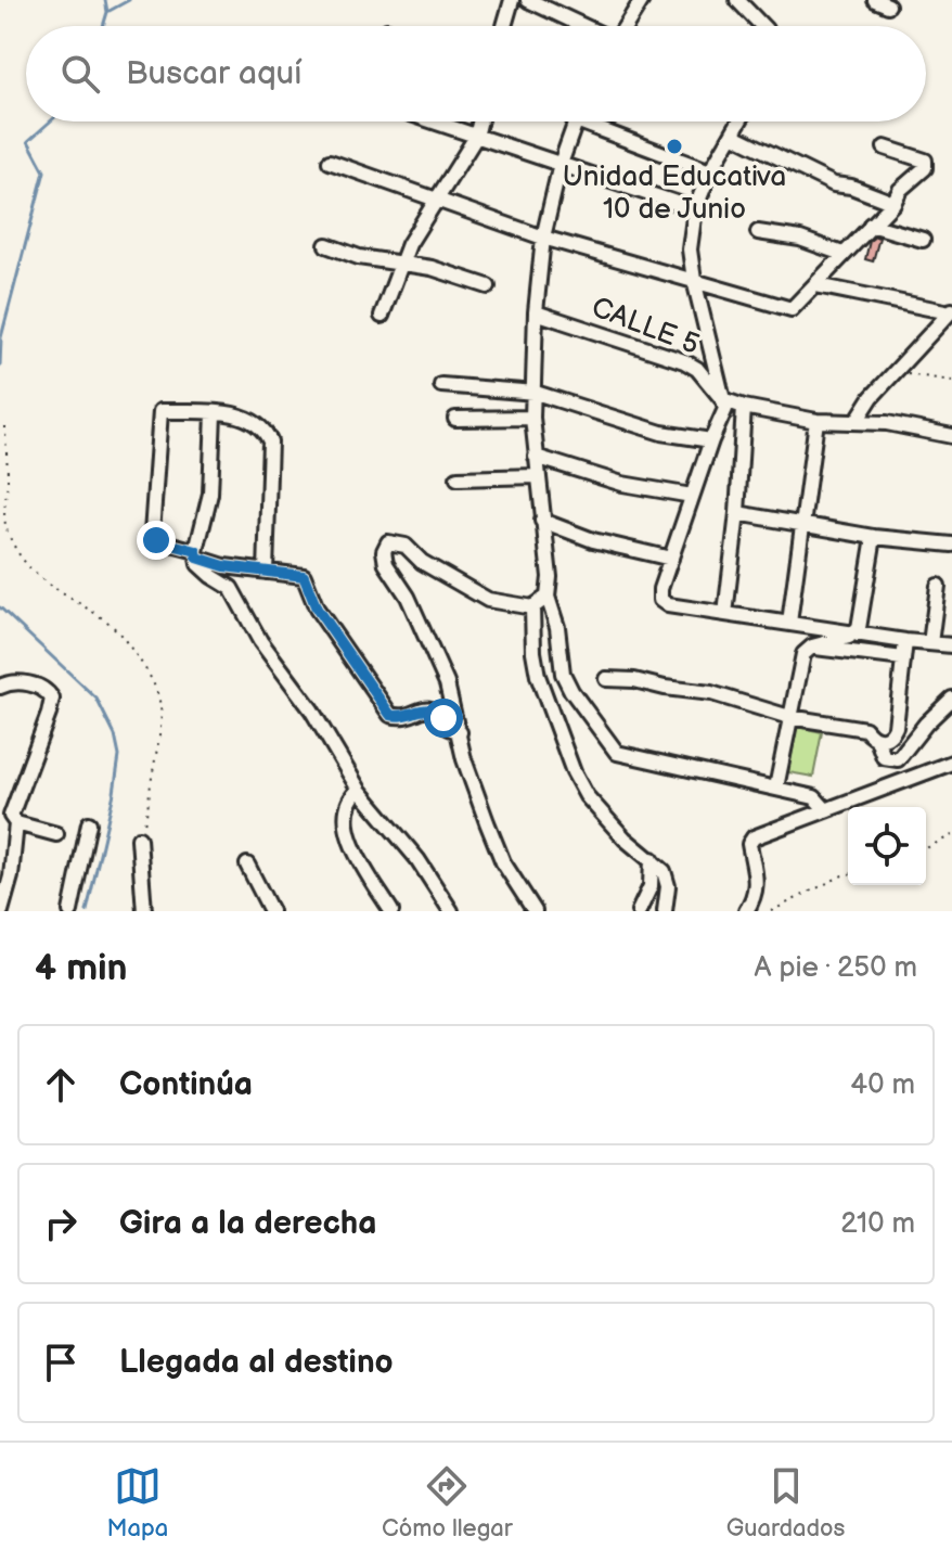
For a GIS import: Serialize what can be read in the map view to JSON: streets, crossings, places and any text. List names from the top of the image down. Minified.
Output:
{"streets":{"street":["CALLE 5"]},"places":["Unidad Educativa 10 de Junio"],"page":{"search":"Buscar aquí","heading":["4 min","A pie · 250 m"],"list":[["Continúa","40 m"],["Gira a la derecha","210 m"],"Llegada al destino"],"nav":["Mapa","Cómo llegar","Guardados"]}}
